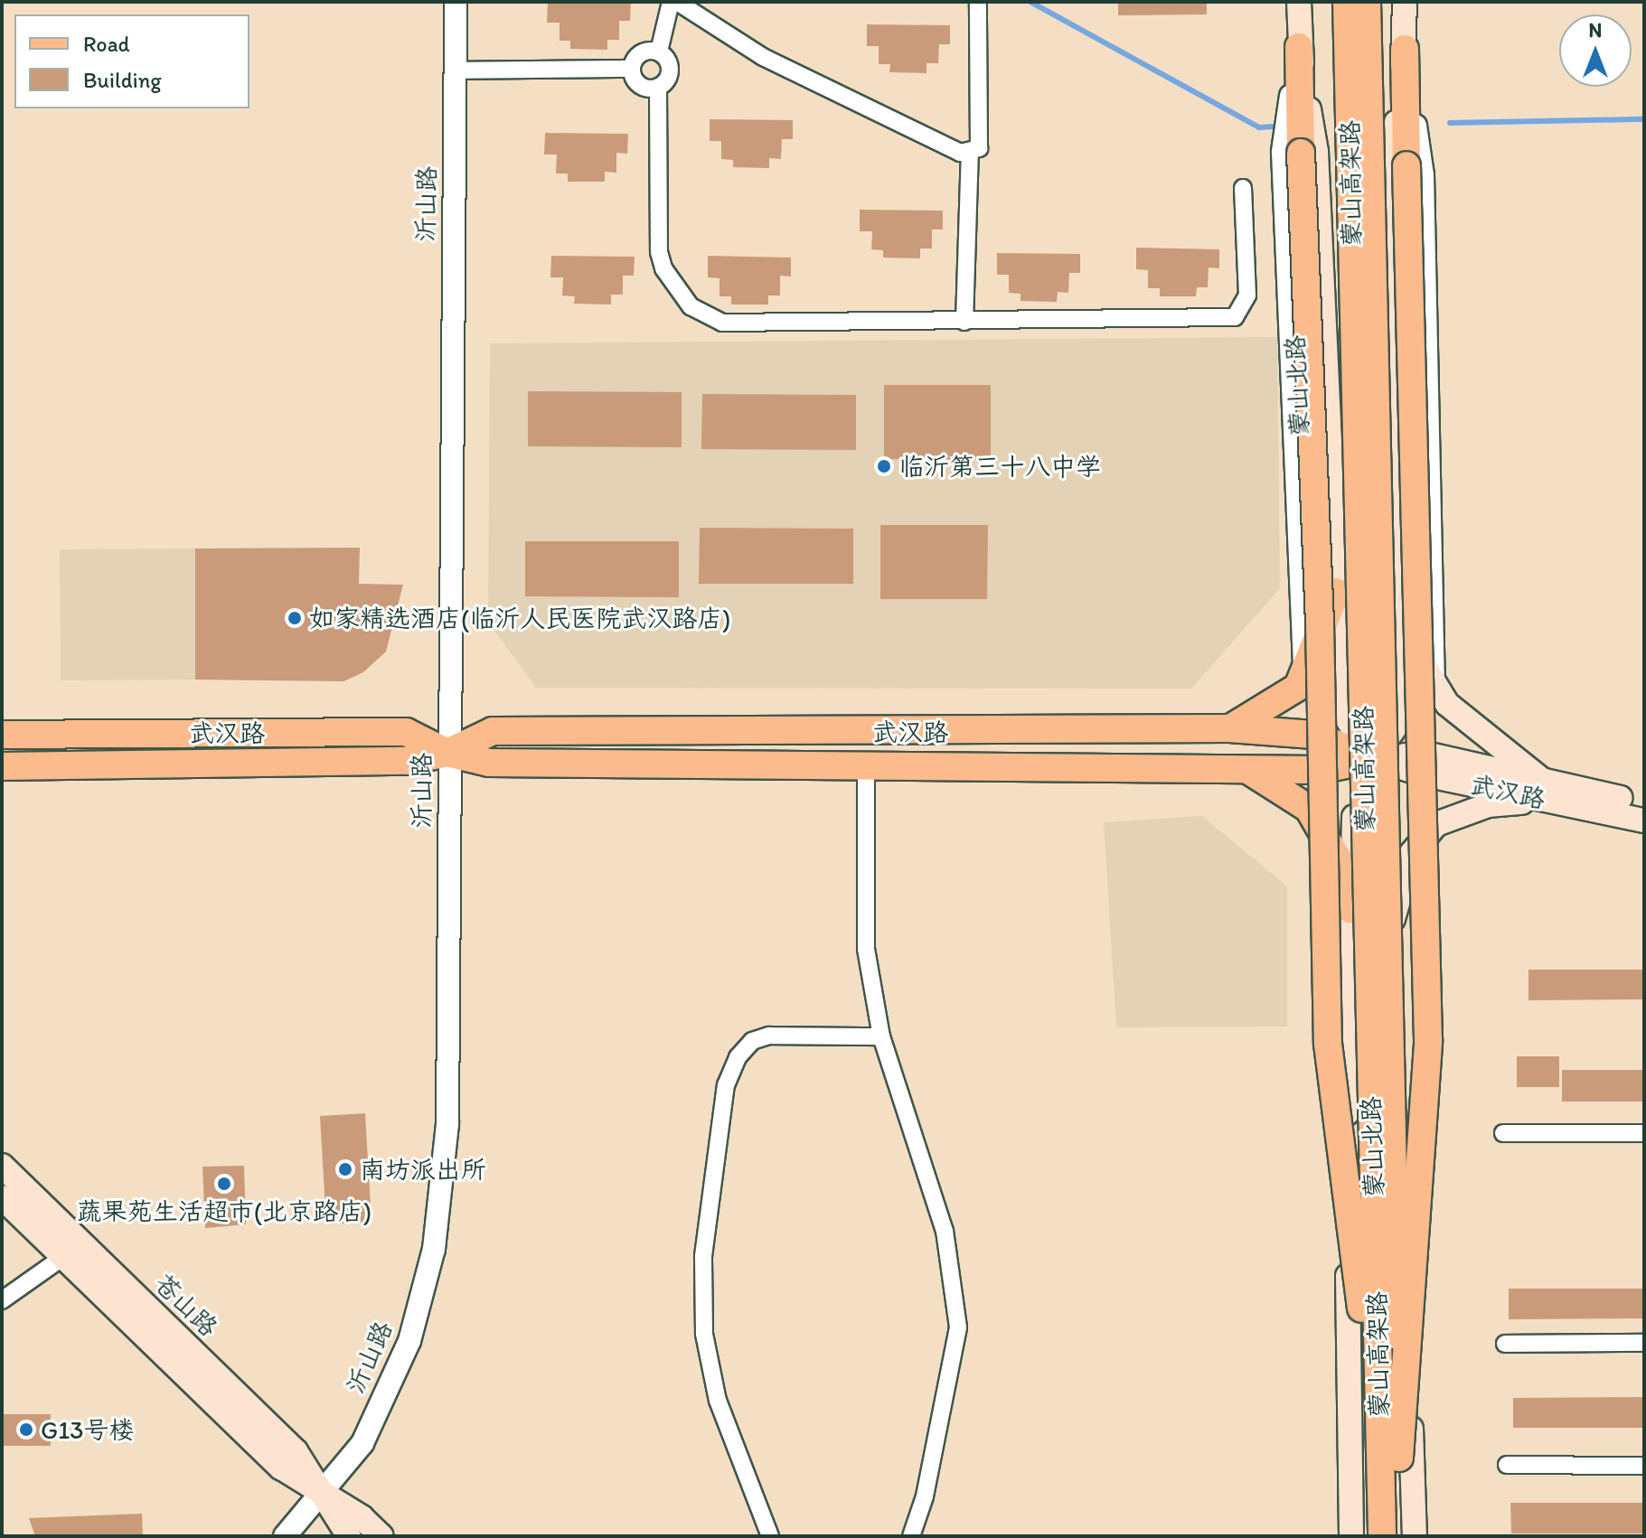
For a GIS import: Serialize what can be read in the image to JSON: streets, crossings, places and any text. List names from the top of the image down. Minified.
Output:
{"streets":{"main road":["蒙山高架路","蒙山北路","武汉路","苍山路"],"street":["沂山路"]},"crossings":[["沂山路","武汉路"],["沂山路","苍山路"],["蒙山北路","武汉路"]],"places":["临沂第三十八中学","如家精选酒店(临沂人民医院武汉路店)","南坊派出所","蔬果苑生活超市(北京路店)","G13号楼"],"legend":["Road","Building"],"north":"top"}
